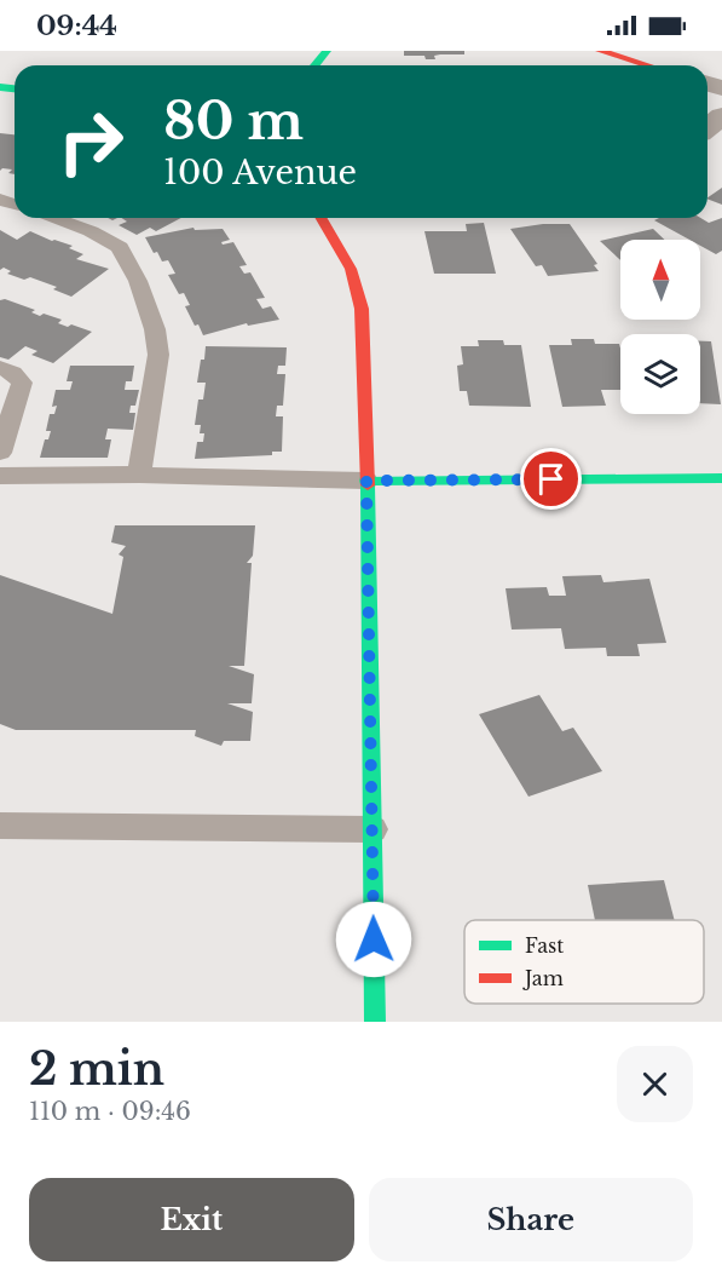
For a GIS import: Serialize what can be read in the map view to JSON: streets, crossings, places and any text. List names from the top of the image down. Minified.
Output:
{"legend":["Fast","Jam"],"north":"top","page":{"status":"09:44","turn":["80 m","100 Avenue"],"heading":["2 min","110 m · 09:46"],"buttons":["Exit","Share"]}}
